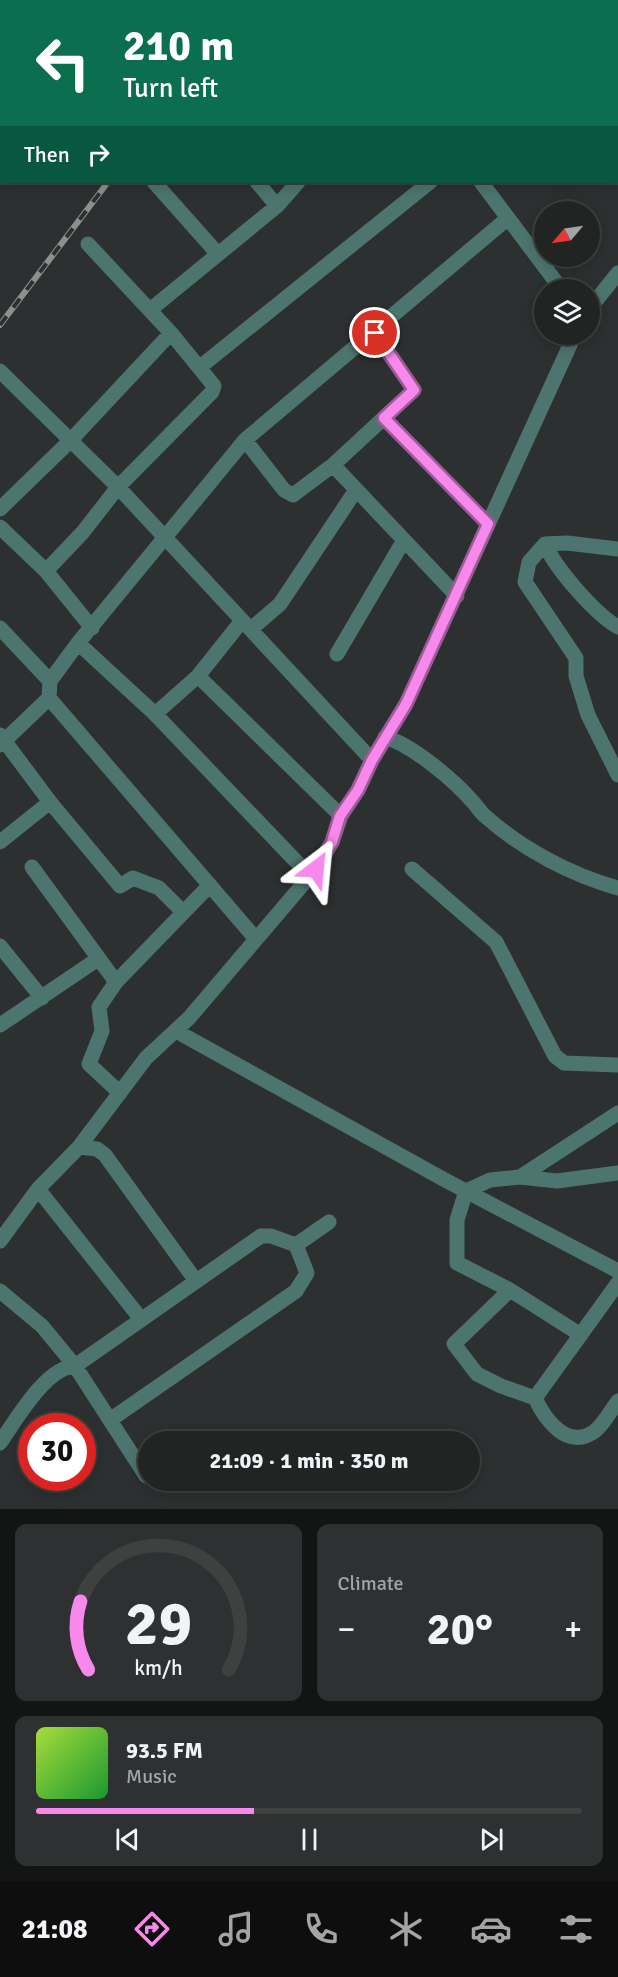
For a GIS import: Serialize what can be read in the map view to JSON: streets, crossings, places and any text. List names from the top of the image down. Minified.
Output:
{"north":"bottom left","page":{"turn":["210 m","Turn left"],"then":"Then","limit":"30","trip":"21:09 · 1 min · 350 m","tile":"Climate","heat":["−","20°","+"],"song":["93.5 FM","Music"],"tabs":"21:08","gauge":["29","km/h"]}}
